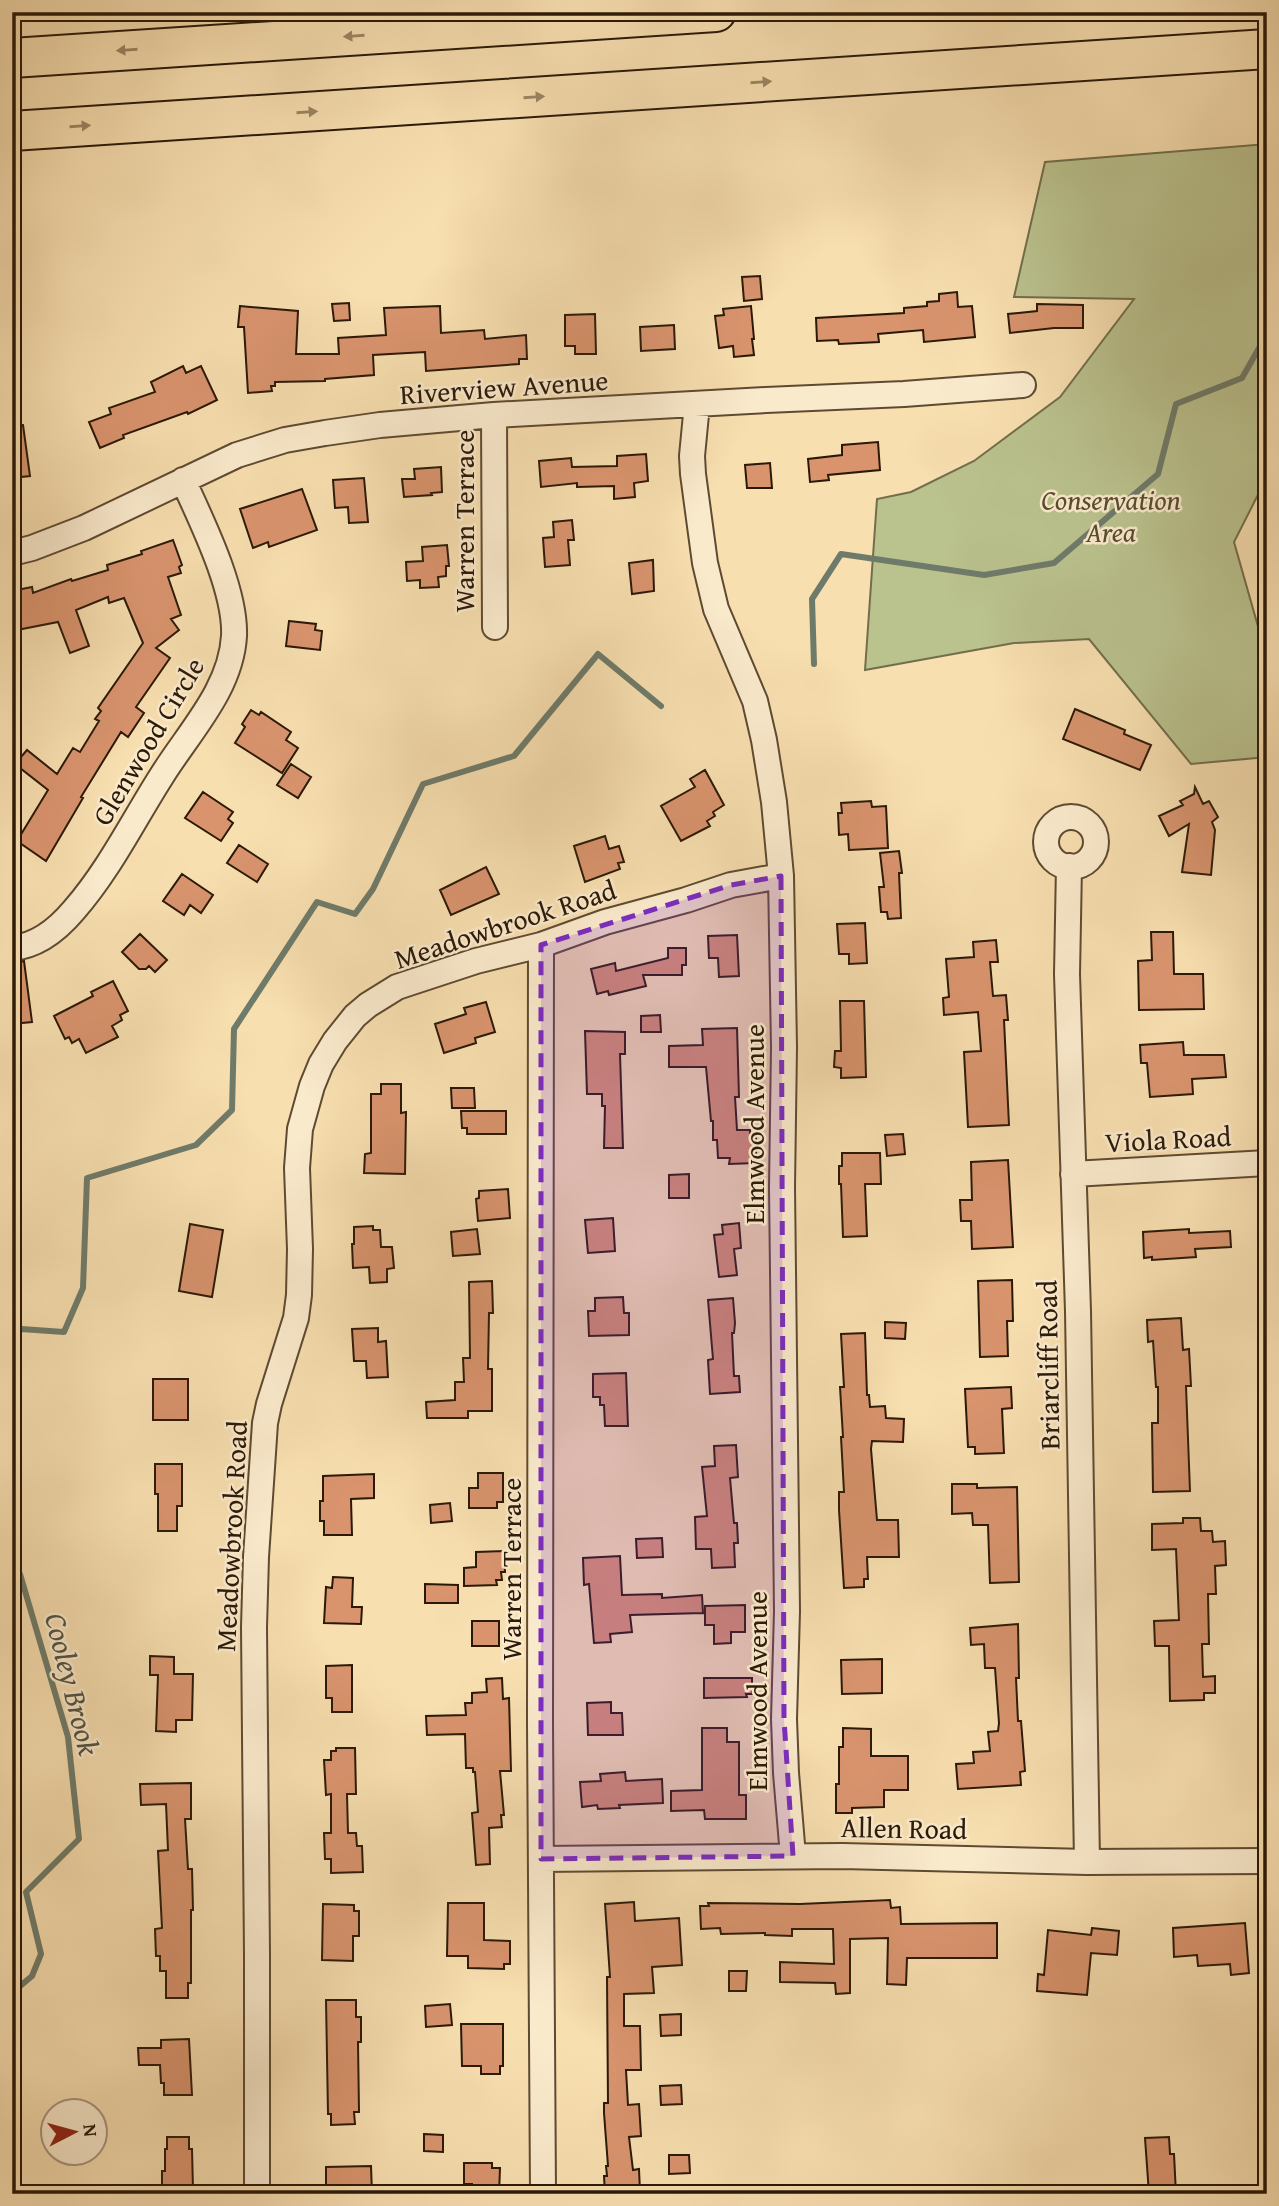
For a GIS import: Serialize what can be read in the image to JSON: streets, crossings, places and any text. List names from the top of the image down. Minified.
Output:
{"streets":{"street":["Riverview Avenue","Warren Terrace","Glenwood Circle","Meadowbrook Road","Elmwood Avenue","Viola Road","Briarcliff Road","Allen Road"]},"crossings":[["Riverview Avenue","Warren Terrace"],["Riverview Avenue","Glenwood Circle"],["Riverview Avenue","Elmwood Avenue"],["Warren Terrace","Meadowbrook Road"],["Warren Terrace","Allen Road"],["Meadowbrook Road","Elmwood Avenue"],["Elmwood Avenue","Allen Road"],["Viola Road","Briarcliff Road"],["Briarcliff Road","Allen Road"]],"water":["Cooley Brook"],"parks":["Conservation Area"],"north":"right"}
